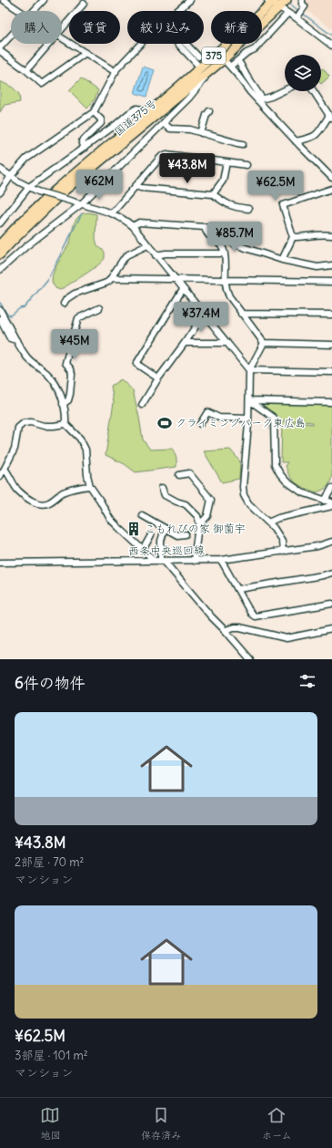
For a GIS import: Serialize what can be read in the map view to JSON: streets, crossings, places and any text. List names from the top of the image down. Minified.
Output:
{"streets":{"highway":["375","国道375号"],"street":["西条中央巡回線"]},"places":{"sports":["クライミングパーク東広島"],"building":["こもれびの家 御薗宇"]},"page":{"chip":["購入","賃貸","絞り込み","新着"],"price":["¥43.8M","¥62M","¥62.5M","¥85.7M","¥37.4M","¥45M"],"heading":"6件の物件","list":[{"name":"¥43.8M","note":"2部屋 · 70 m² · マンション"},{"name":"¥62.5M","note":"3部屋 · 101 m² · マンション"}],"tabs":["地図","保存済み","ホーム"]}}
